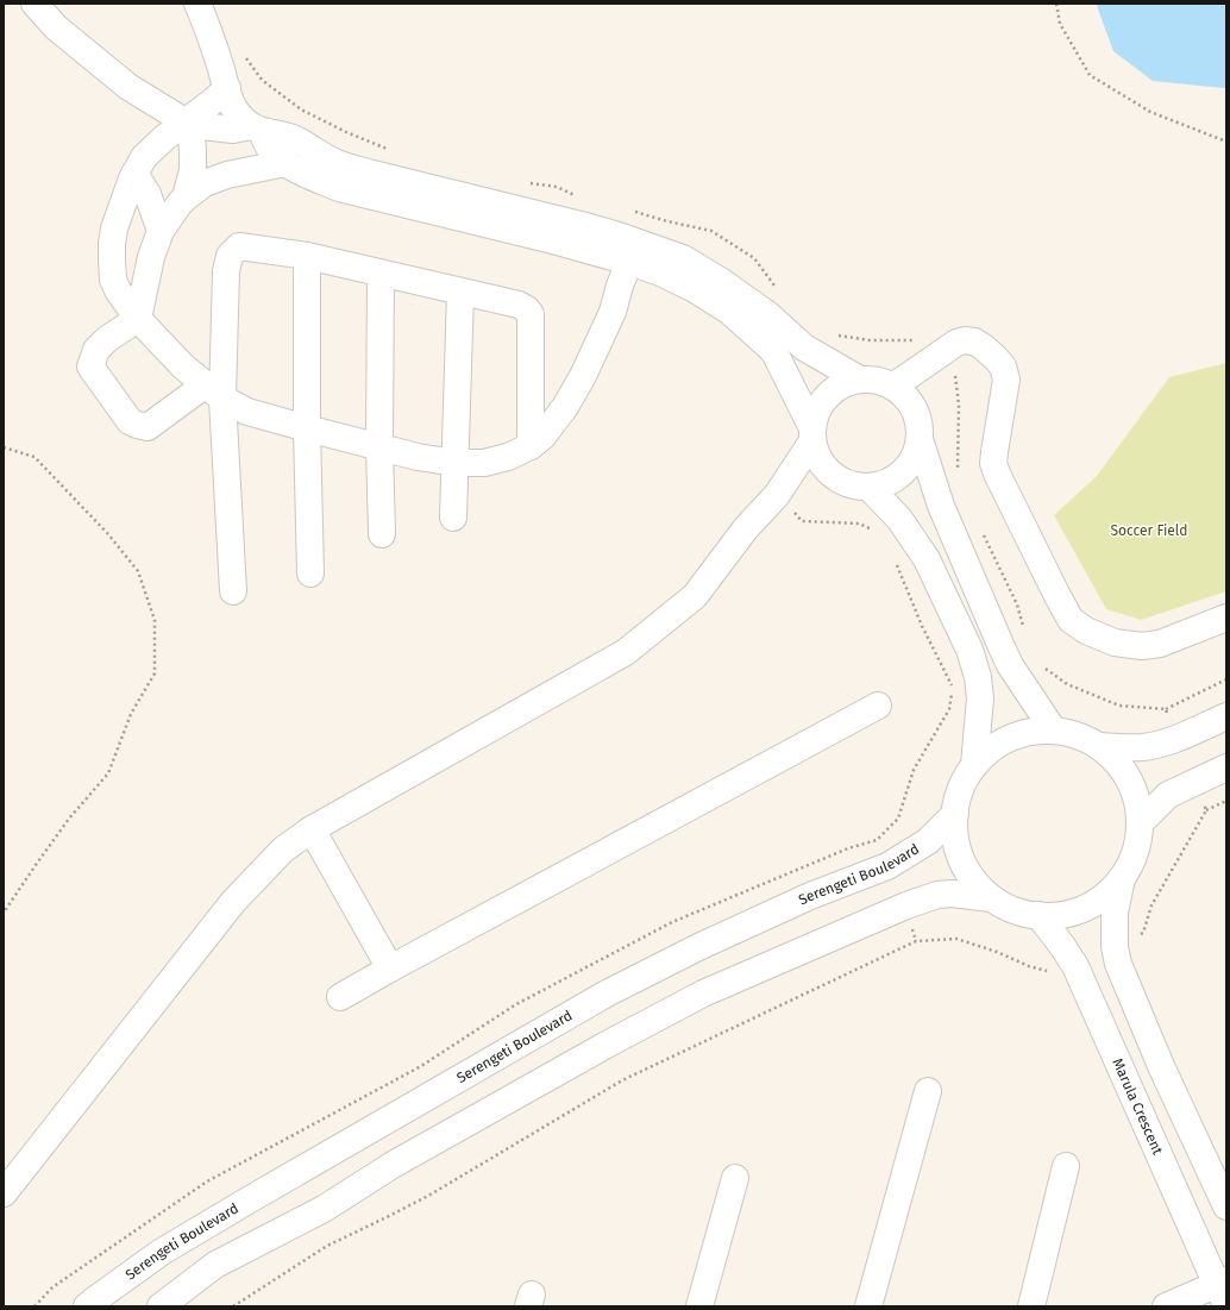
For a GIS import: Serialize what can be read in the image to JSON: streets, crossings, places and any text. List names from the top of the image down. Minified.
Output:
{"streets":{"street":["Serengeti Boulevard","Marula Crescent"]},"parks":["Soccer Field"]}
